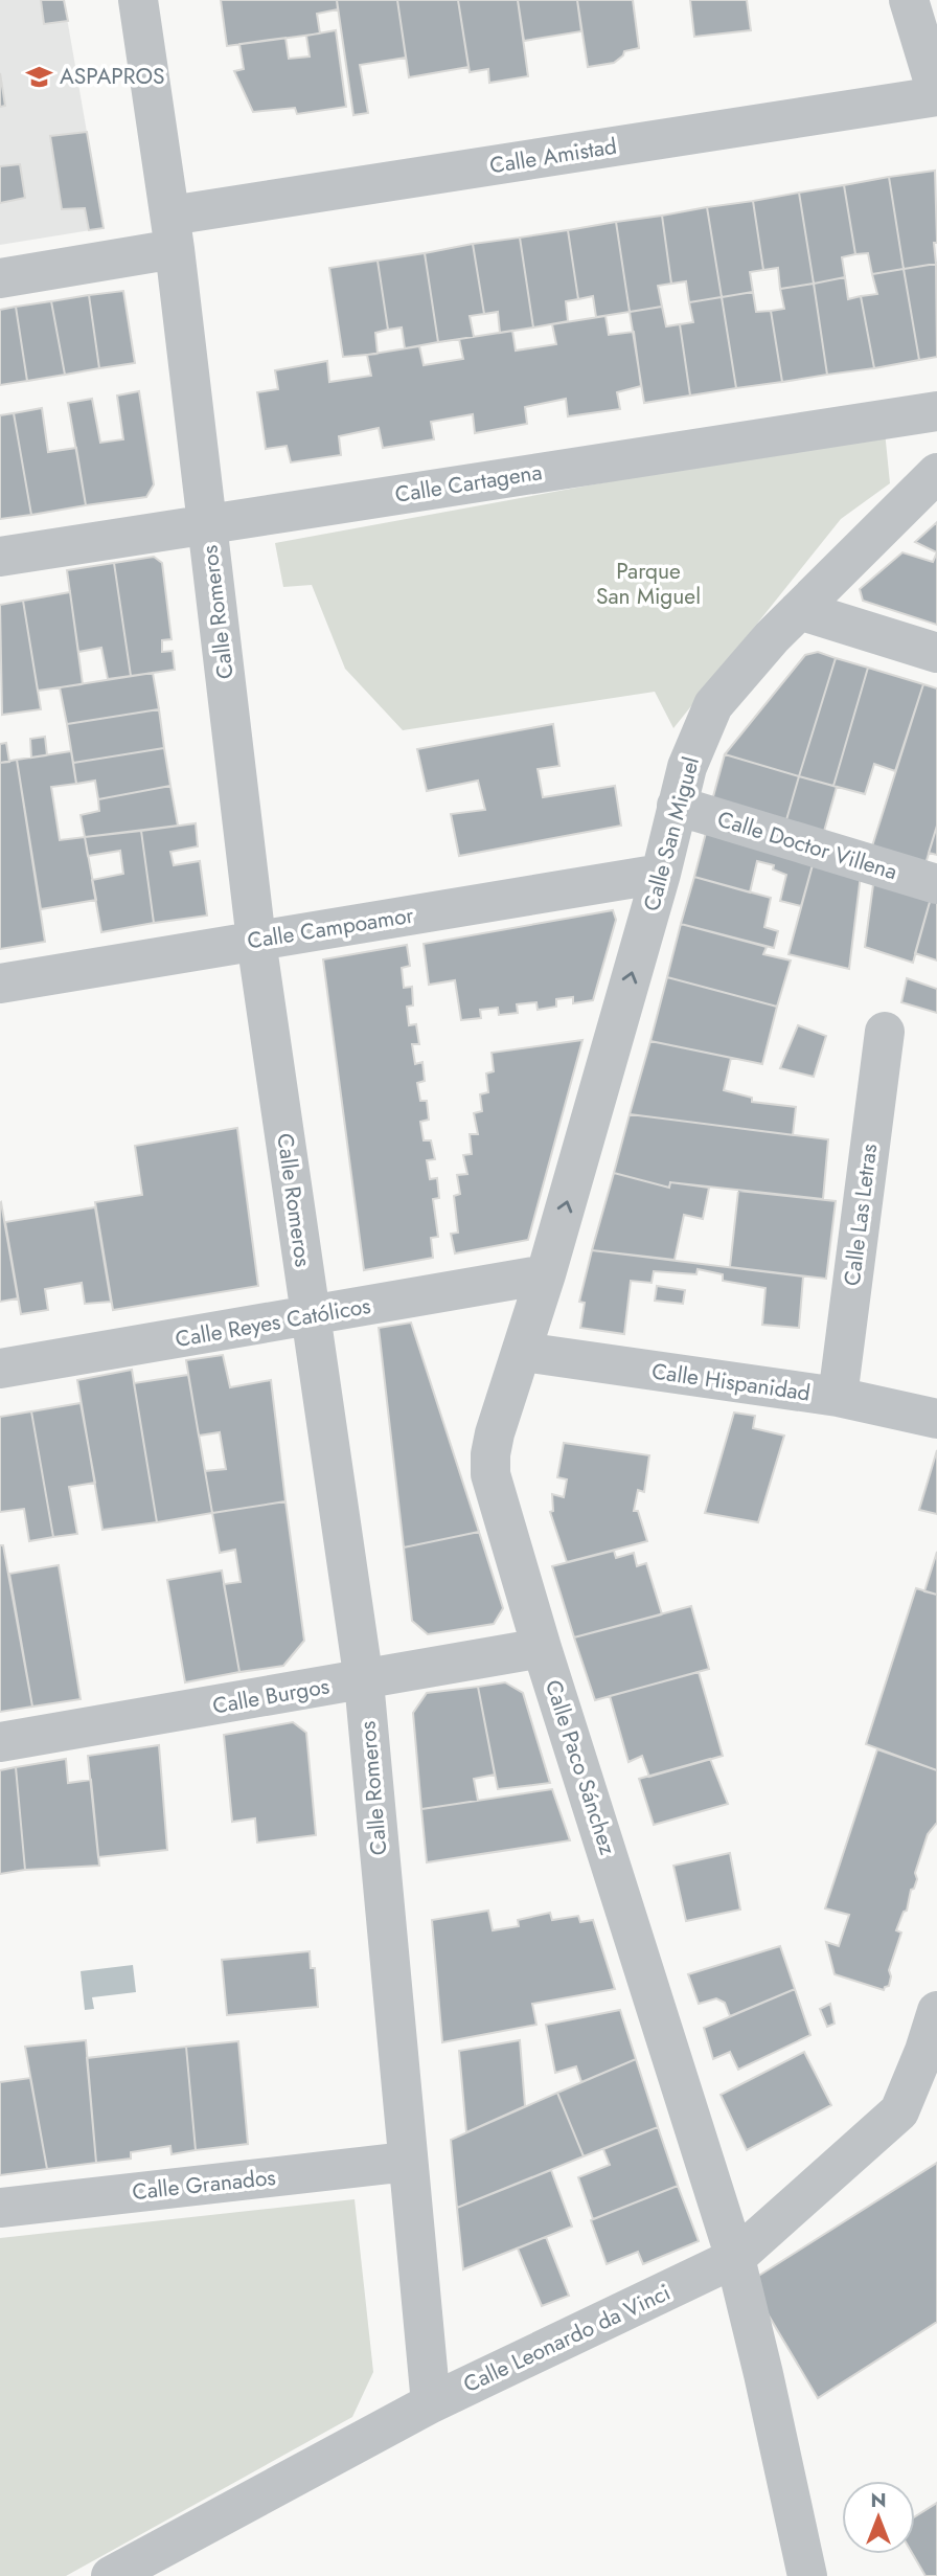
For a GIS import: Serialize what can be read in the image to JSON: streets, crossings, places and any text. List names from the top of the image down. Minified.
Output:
{"streets":{"street":["Calle Amistad","Calle Cartagena","Calle Romeros","Calle San Miguel","Calle Doctor Villena","Calle Campoamor","Calle Las Letras","Calle Reyes Católicos","Calle Hispanidad","Calle Burgos","Calle Paco Sánchez","Calle Granados","Calle Leonardo da Vinci"]},"crossings":[["Calle Amistad","Calle Romeros"],["Calle Cartagena","Calle Romeros"],["Calle Romeros","Calle Campoamor"],["Calle Romeros","Calle Reyes Católicos"],["Calle Romeros","Calle Burgos"],["Calle Romeros","Calle Granados"],["Calle Romeros","Calle Leonardo da Vinci"],["Calle San Miguel","Calle Doctor Villena"],["Calle San Miguel","Calle Campoamor"],["Calle San Miguel","Calle Reyes Católicos"],["Calle San Miguel","Calle Paco Sánchez"],["Calle Las Letras","Calle Hispanidad"],["Calle Reyes Católicos","Calle Paco Sánchez"],["Calle Hispanidad","Calle Paco Sánchez"],["Calle Burgos","Calle Paco Sánchez"],["Calle Paco Sánchez","Calle Leonardo da Vinci"]],"one_way":["Calle San Miguel"],"parks":["Parque San Miguel"],"places":{"school or university":["ASPAPROS"]},"north":"top"}
